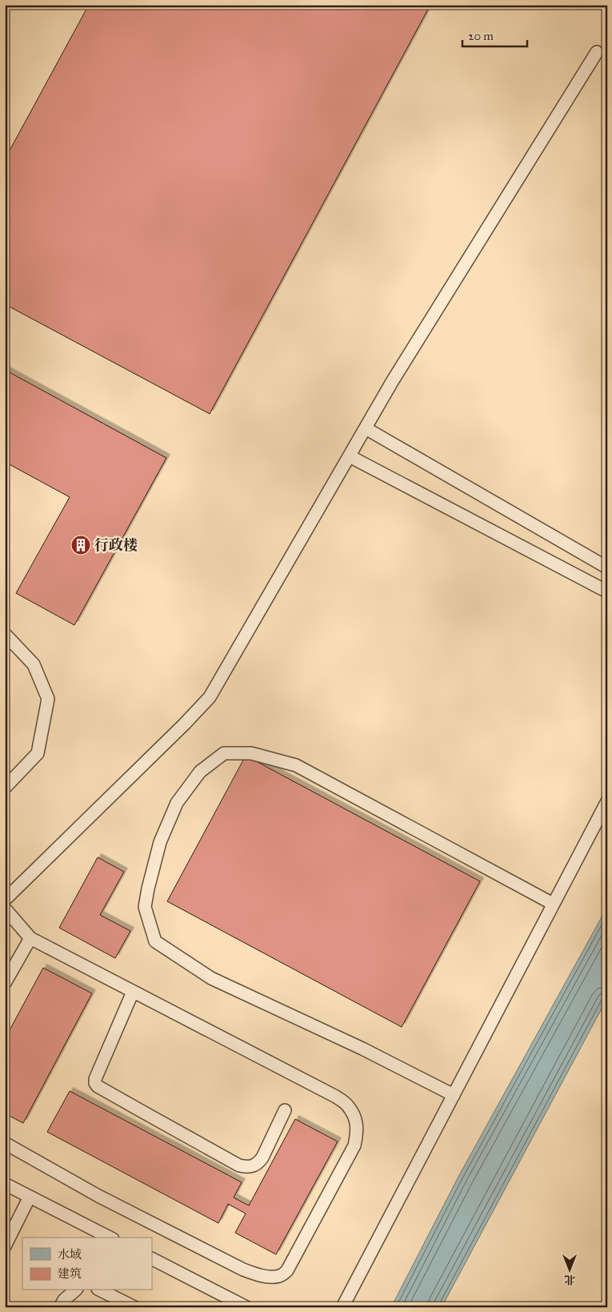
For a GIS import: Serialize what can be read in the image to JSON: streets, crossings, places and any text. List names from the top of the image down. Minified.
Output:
{"places":{"building":["行政楼"]},"legend":["水域","建筑"],"scale_bar":"20 m","north":"bottom"}
